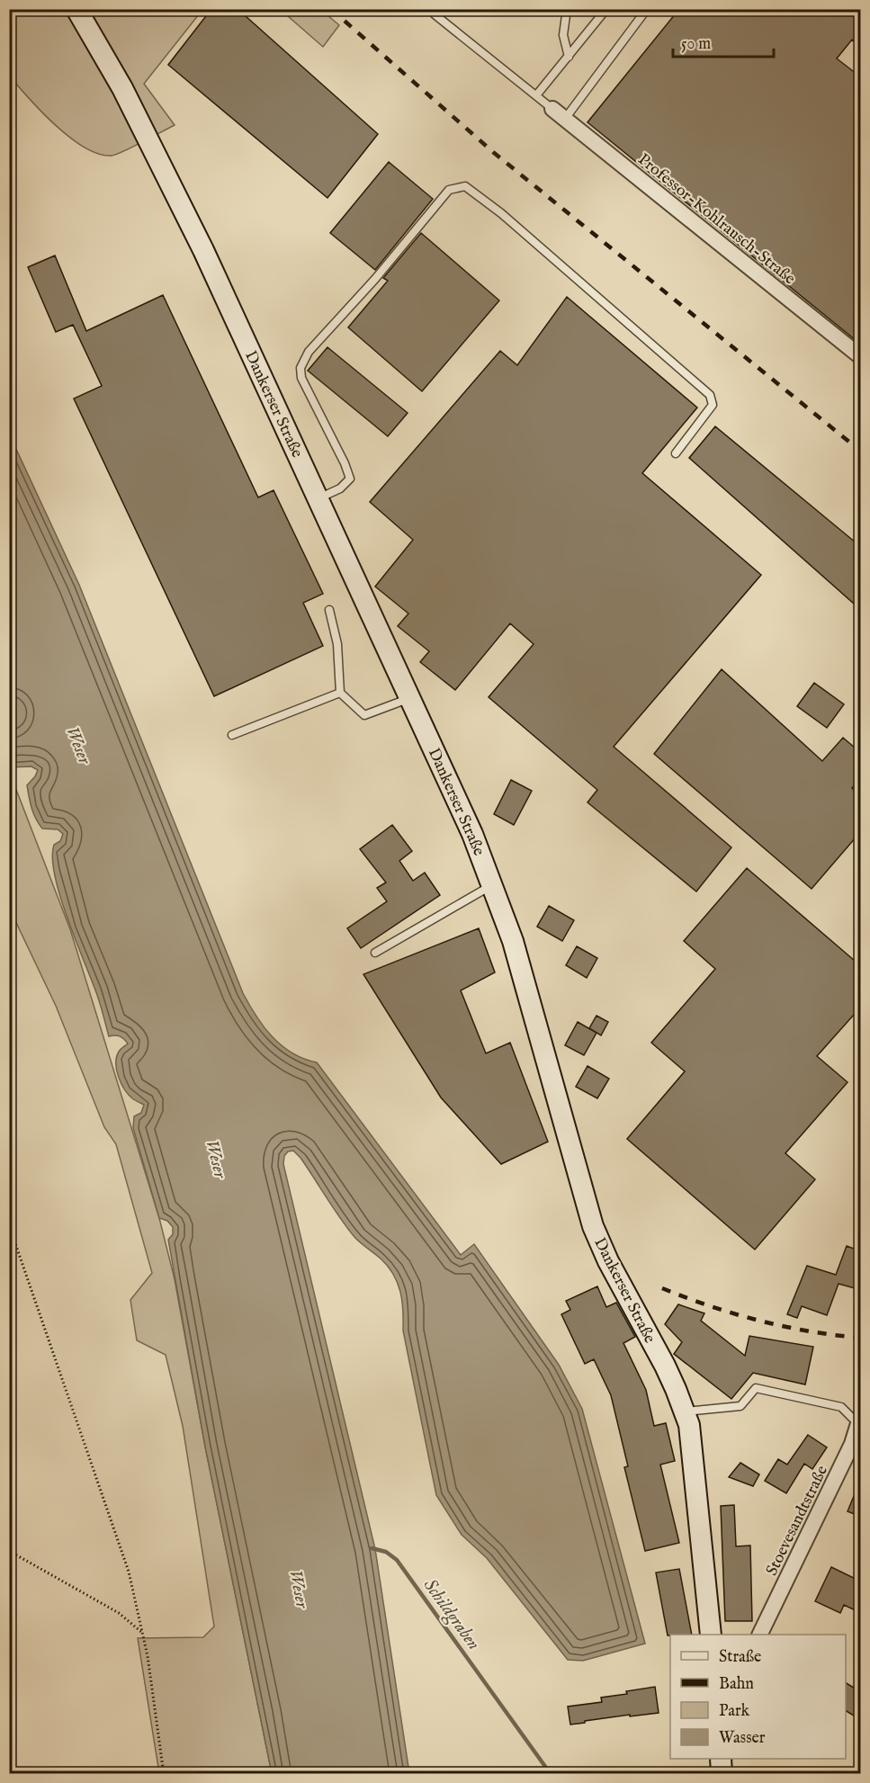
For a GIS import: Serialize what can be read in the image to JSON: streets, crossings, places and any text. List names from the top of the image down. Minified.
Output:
{"streets":{"main road":["Dankerser Straße"],"street":["Professor-Kohlrausch-Straße","Stoevesandtstraße"]},"water":["Weser","Schildgraben"],"legend":["Straße","Bahn","Park","Wasser"],"scale_bar":"50 m"}
